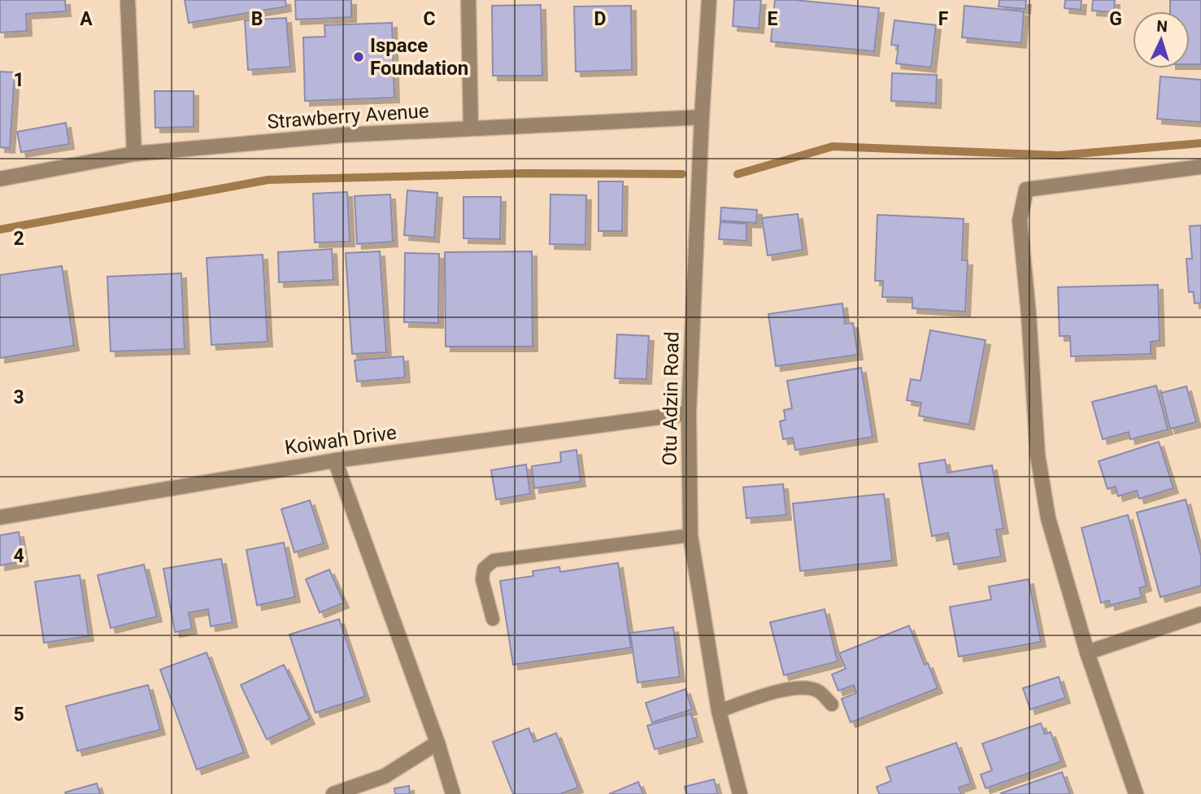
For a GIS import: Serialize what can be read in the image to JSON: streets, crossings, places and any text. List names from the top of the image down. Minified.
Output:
{"streets":{"street":["Strawberry Avenue","Otu Adzin Road","Koiwah Drive"]},"crossings":[["Strawberry Avenue","Otu Adzin Road"],["Otu Adzin Road","Koiwah Drive"]],"places":["Ispace Foundation"],"north":"top","grid":{"columns":["A","B","C","D","E","F","G"],"rows":["1","2","3","4","5"]}}
